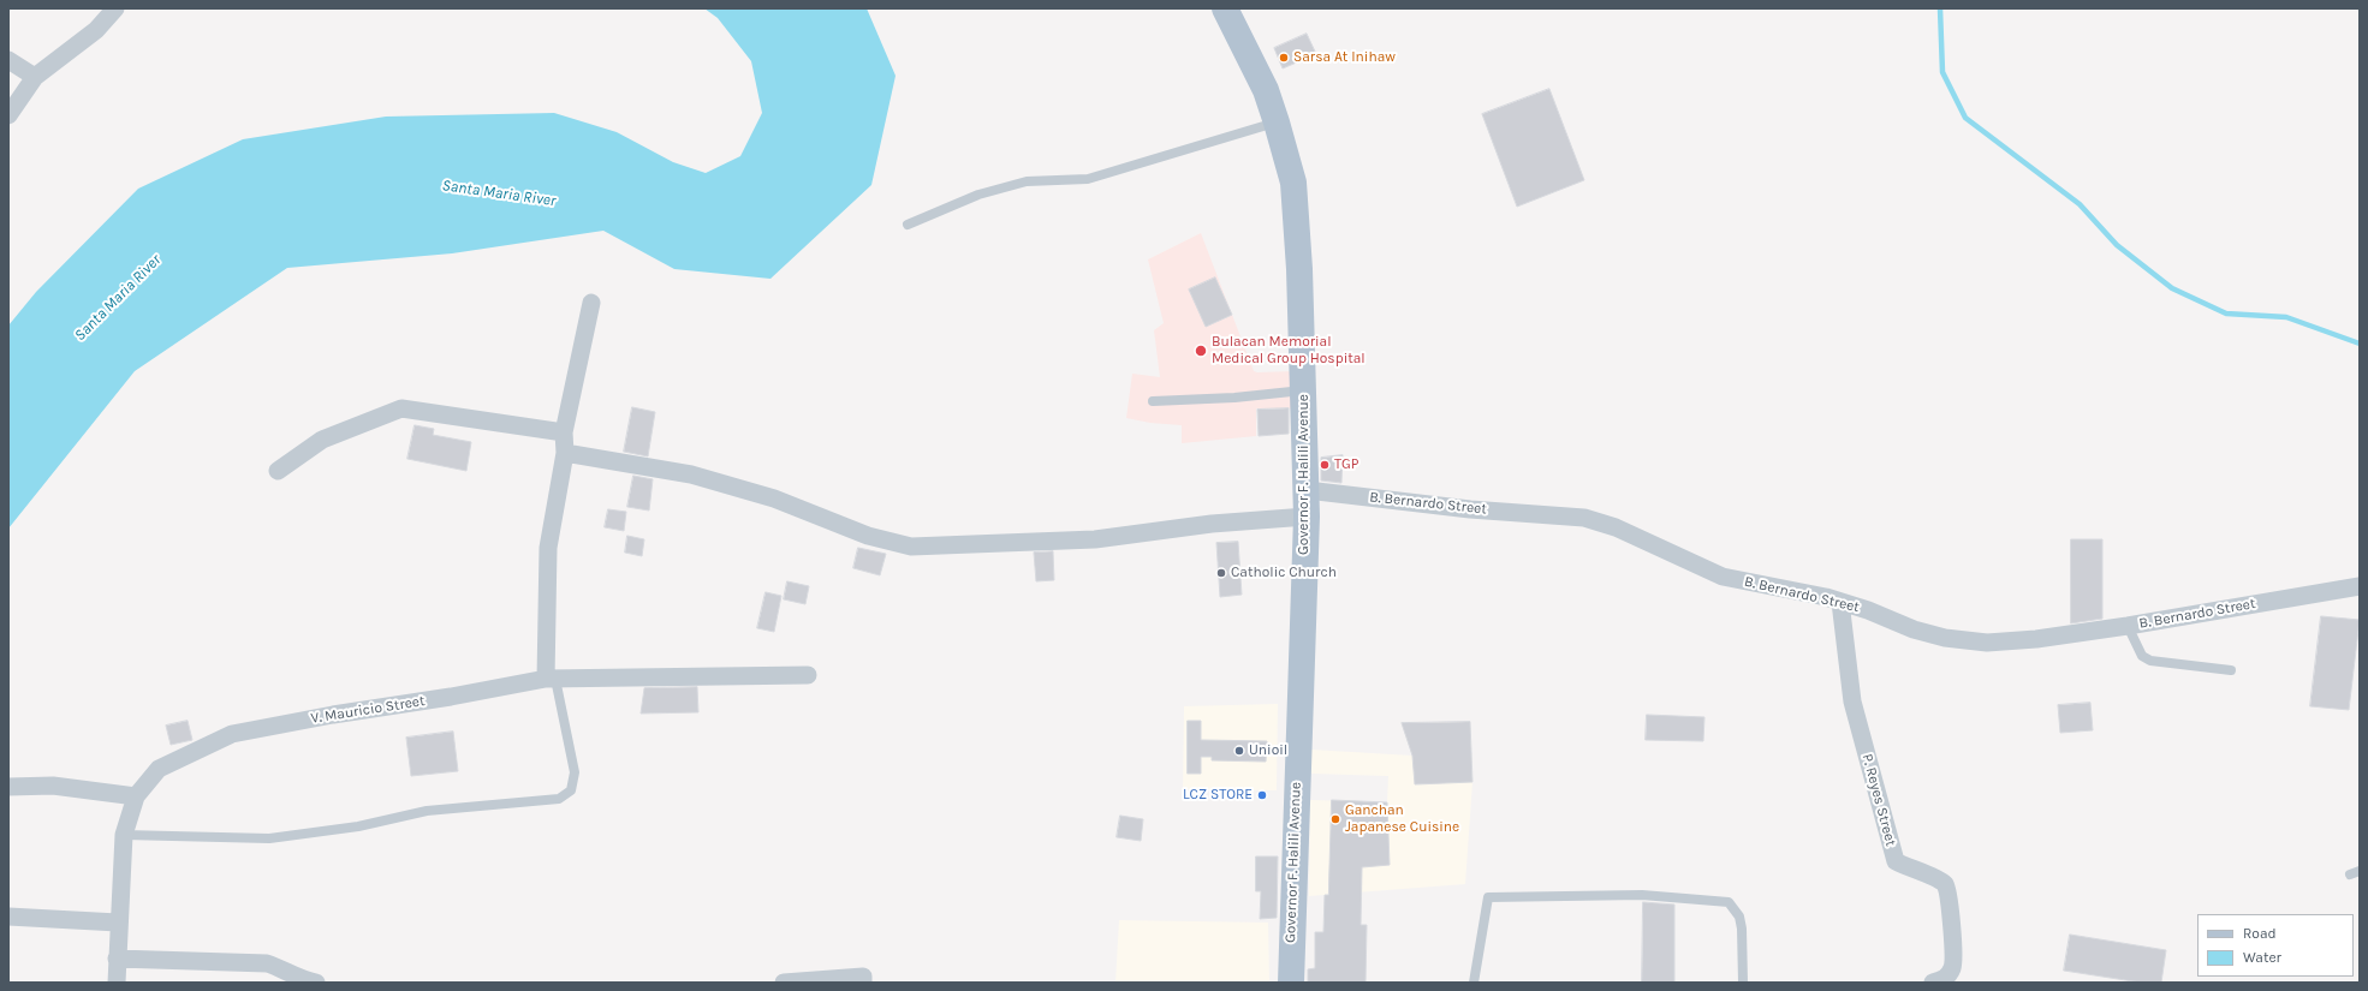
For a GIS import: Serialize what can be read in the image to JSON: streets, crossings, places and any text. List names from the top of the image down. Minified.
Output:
{"streets":{"main road":["Governor F. Halili Avenue"],"street":["B. Bernardo Street","V. Mauricio Street","P. Reyes Street"]},"crossings":[["Governor F. Halili Avenue","B. Bernardo Street"],["B. Bernardo Street","P. Reyes Street"]],"water":["Santa Maria River"],"places":["Sarsa At Inihaw","Bulacan Memorial Medical Group Hospital","TGP","Catholic Church","Unioil","LCZ STORE","Ganchan Japanese Cuisine"],"legend":["Road","Water"]}
